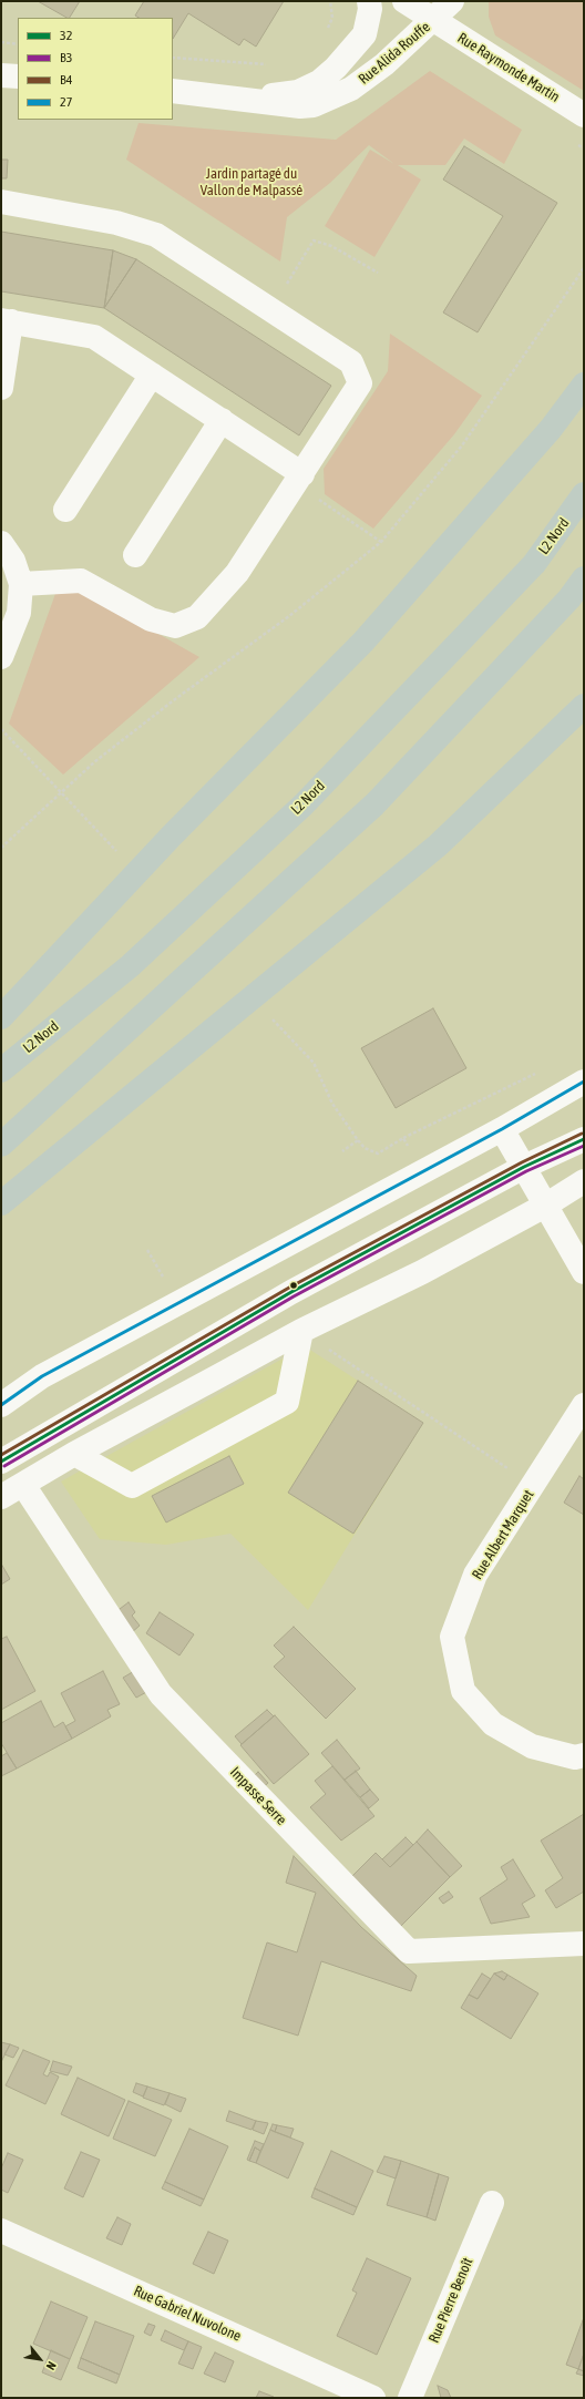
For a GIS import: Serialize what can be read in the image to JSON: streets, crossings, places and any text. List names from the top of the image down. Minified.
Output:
{"streets":{"highway":["L2 Nord"],"street":["Rue Alida Rouffe","Rue Raymonde Martin","Rue Albert Marquet","Impasse Serre","Rue Pierre Benoît","Rue Gabriel Nuvolone"]},"crossings":[["Rue Alida Rouffe","Rue Raymonde Martin"]],"parks":["Jardin partagé du Vallon de Malpassé"],"lines":["transit line 27","transit line B4","transit line 32","transit line B3"],"legend":["32","B3","B4","27"],"north":"bottom right"}
